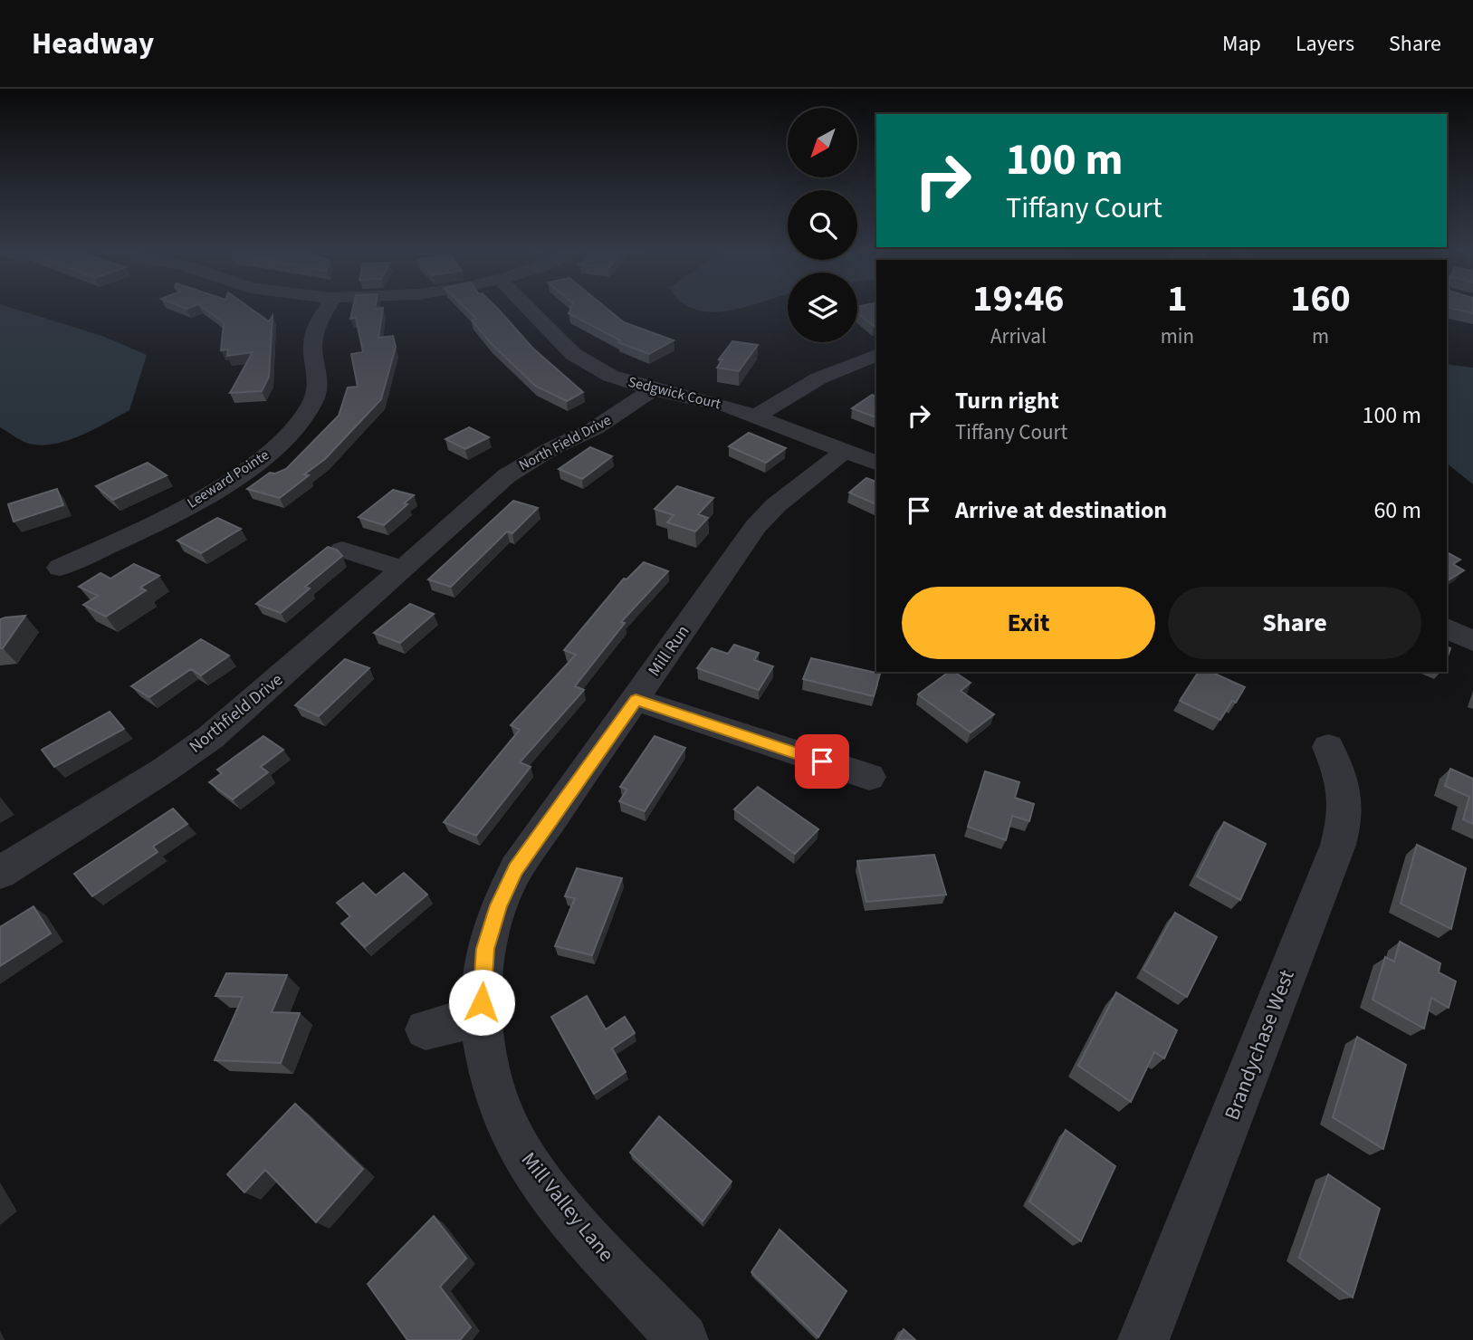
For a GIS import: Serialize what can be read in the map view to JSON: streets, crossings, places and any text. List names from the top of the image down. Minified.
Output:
{"streets":{"street":["Sedgwick Court","North Field Drive","Leeward Pointe","Mill Run","Northfield Drive","Brandychase West","Mill Valley Lane"]},"crossings":[["Sedgwick Court","North Field Drive"],["Sedgwick Court","Mill Run"],["North Field Drive","Northfield Drive"],["Mill Run","Mill Valley Lane"]],"north":"bottom left","page":{"header":"Headway","nav":["Map","Layers","Share"],"turn":["100 m","Tiffany Court"],"eta":["19:46","Arrival","1","min","160","m"],"list":[{"name":"Turn right","note":"Tiffany Court","value":"100 m"},{"name":"Arrive at destination","value":"60 m"}],"buttons":["Exit","Share"]}}
